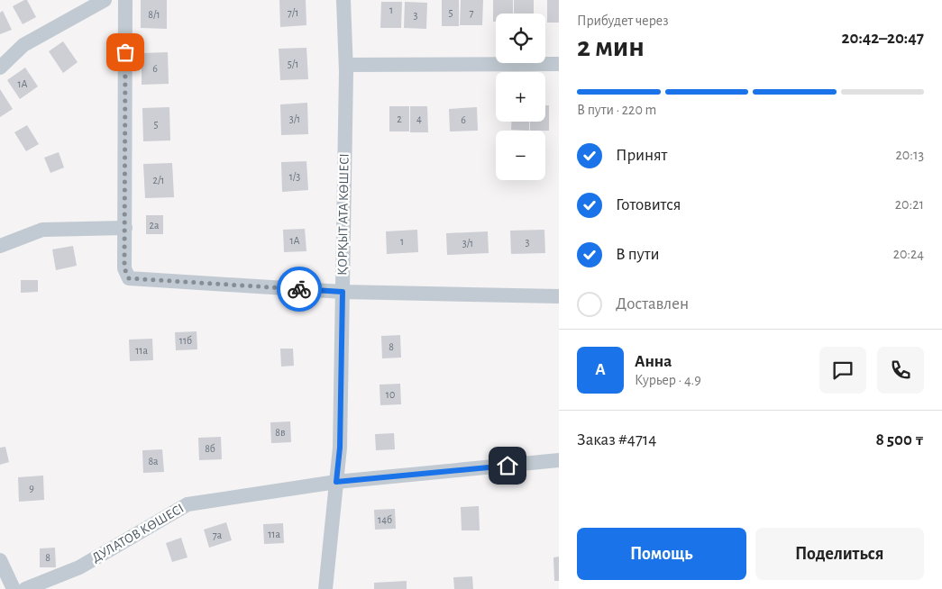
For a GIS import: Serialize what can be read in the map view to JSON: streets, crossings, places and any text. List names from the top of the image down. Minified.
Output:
{"streets":{"street":["ҚОРҚЫТ АТА КӨШЕСІ","ДУЛАТОВ КӨШЕСІ"]},"crossings":[["ҚОРҚЫТ АТА КӨШЕСІ","ДУЛАТОВ КӨШЕСІ"]],"house_numbers":["1","7/1","5","7","8/1","3","5/1","6","1А","3/1","2","4","6","5","1/3","2/1","2а","1А","1","3","3/1","11б","8","11а","10","8в","8б","8а","9","14б","11а","7а","8"],"page":{"heading":["2 мин","Прибудет через","20:42–20:47"],"panel":["Анна","Курьер · 4.9","Заказ #4714","8 500 ₸"],"map_buttons":["+","−"],"bar":"В пути · 220 m","list":[["Принят","20:13"],["Готовится","20:21"],["В пути","20:24"],"Доставлен"],"round":"А","buttons":["Помощь","Поделиться"]}}
